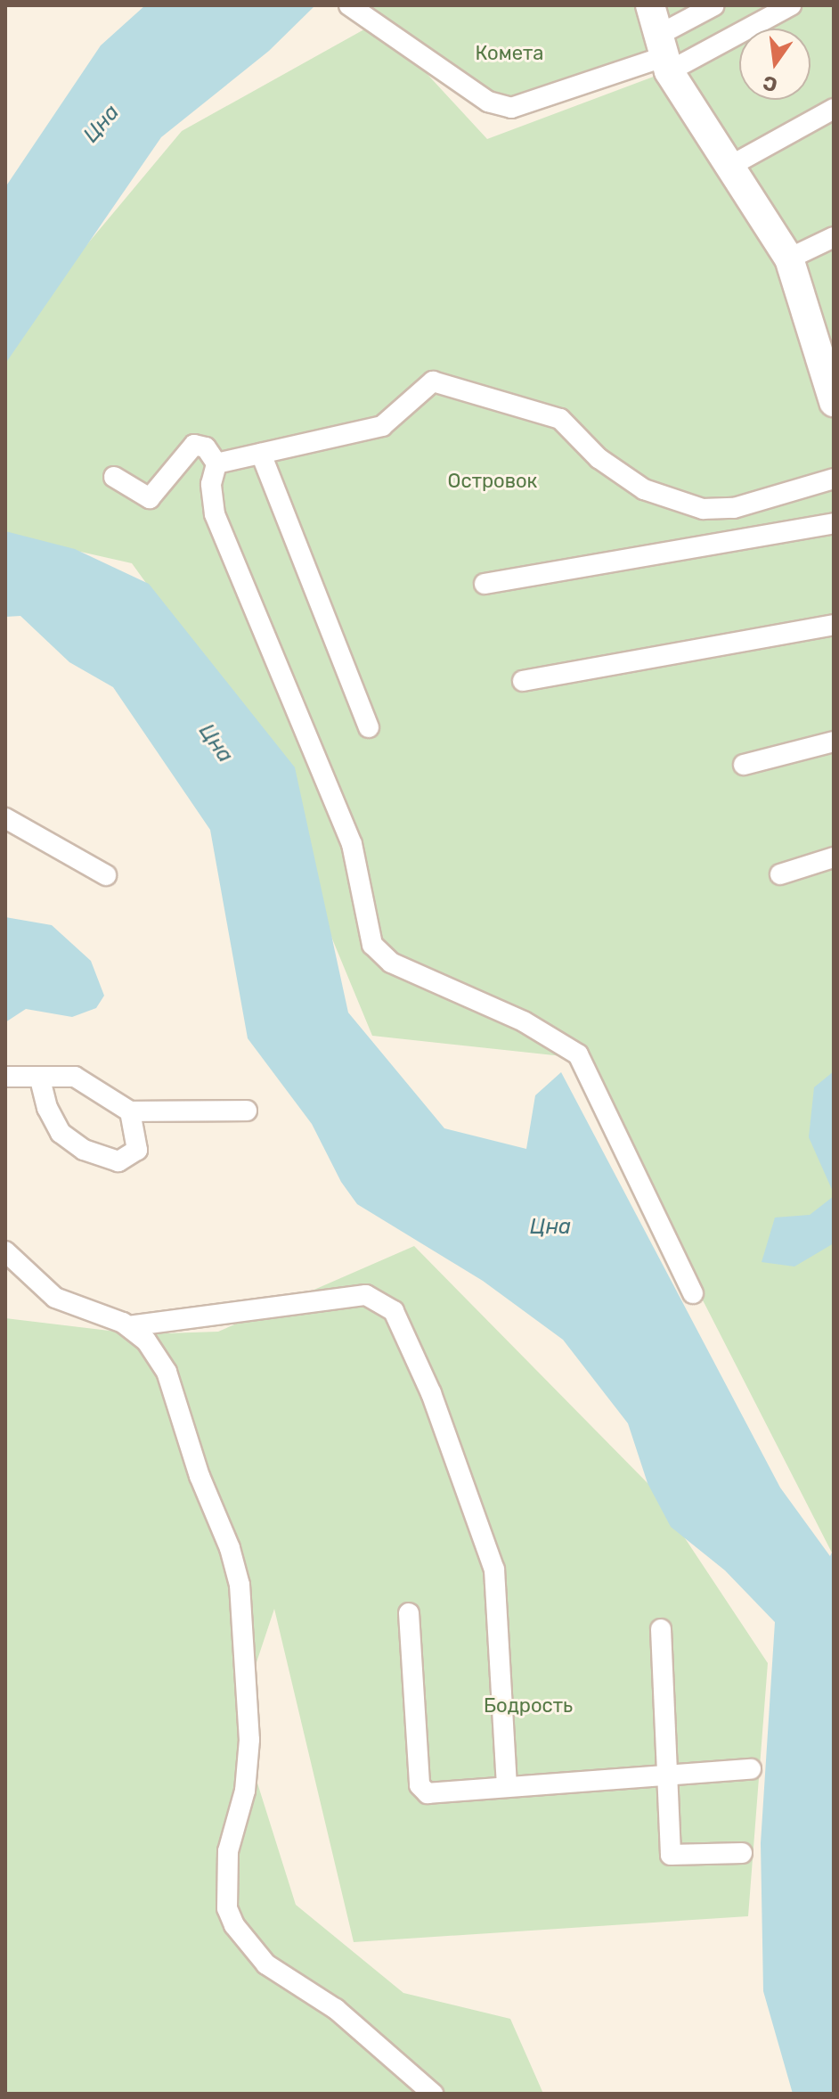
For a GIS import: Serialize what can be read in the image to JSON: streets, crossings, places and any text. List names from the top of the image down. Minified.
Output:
{"water":["Цна"],"parks":["Комета","Островок","Бодрость"],"north":"bottom"}
